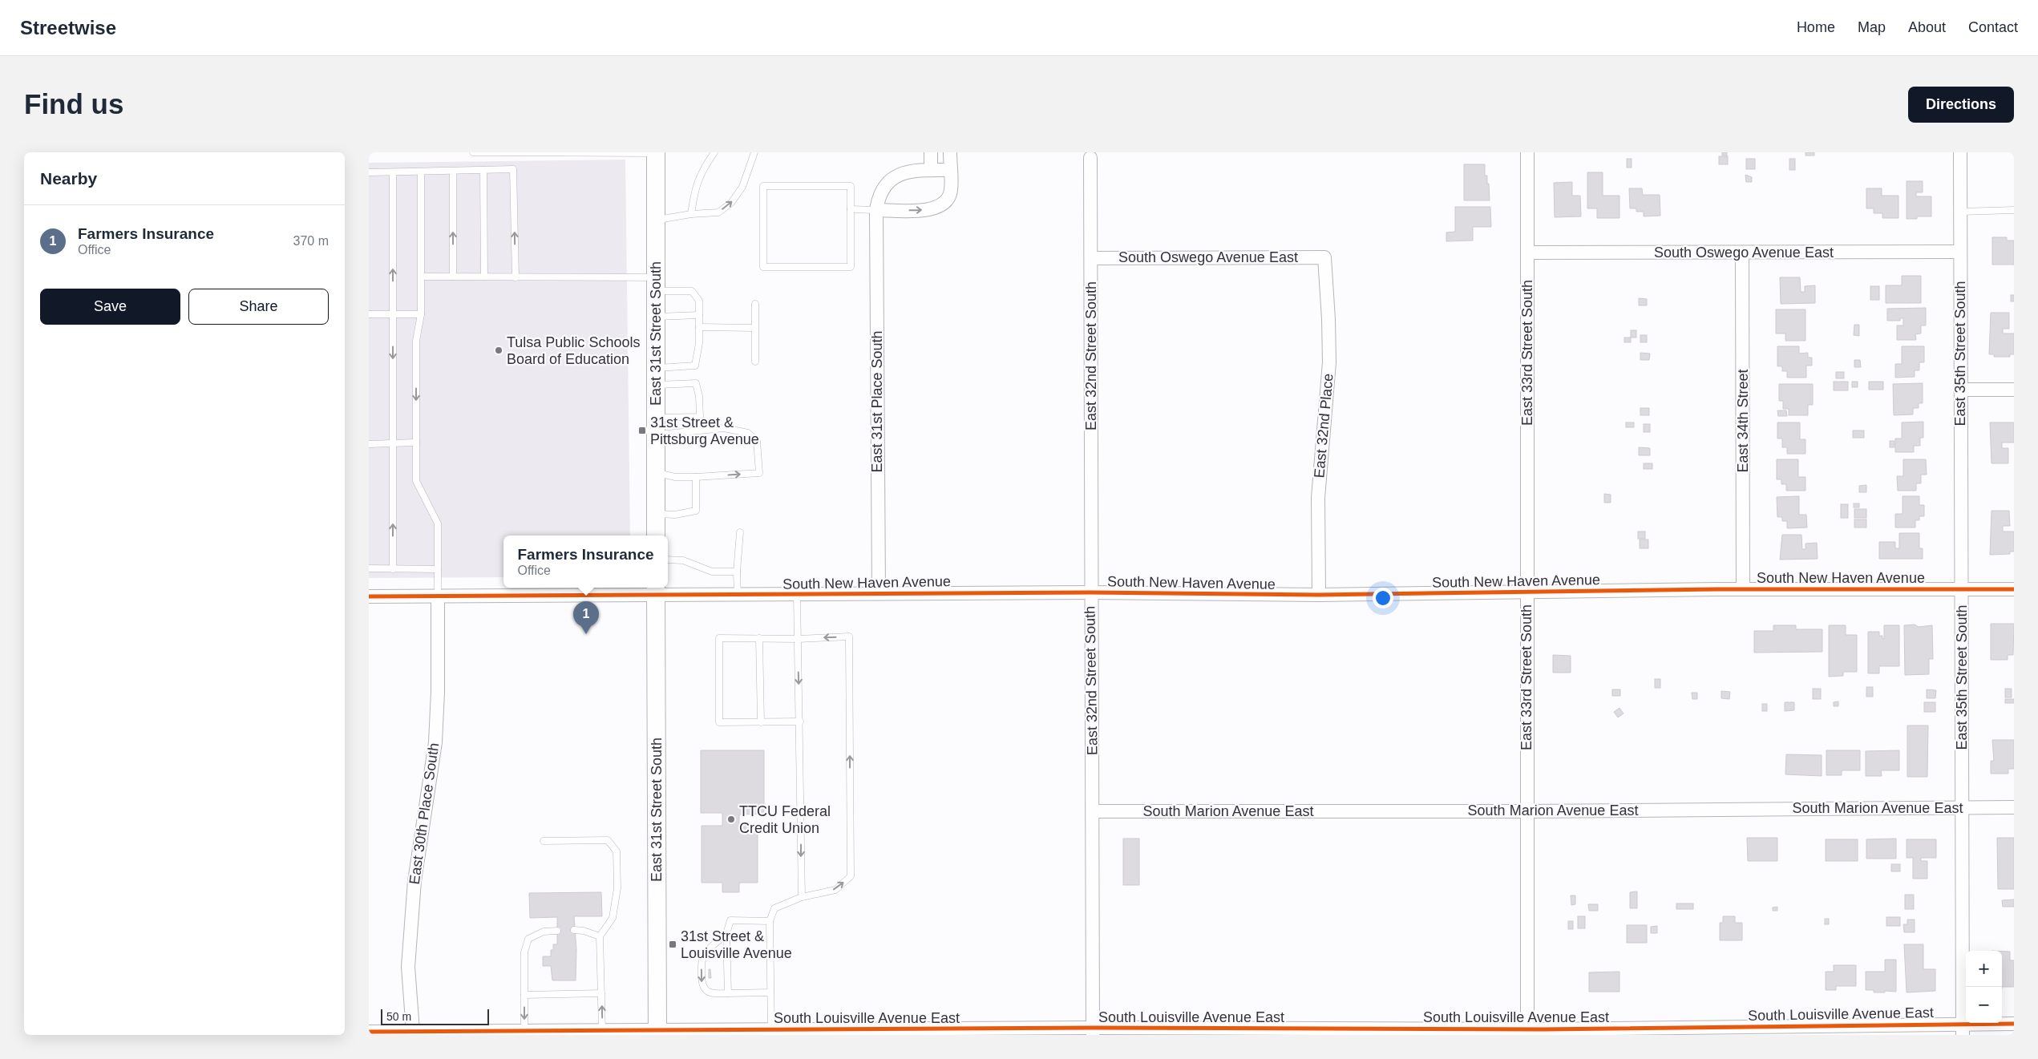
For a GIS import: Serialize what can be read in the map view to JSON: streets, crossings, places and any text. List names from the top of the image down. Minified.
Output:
{"streets":{"main road":["East 31st Street South"],"street":["South Oswego Avenue East","East 33rd Street South","East 35th Street South","East 32nd Street South","East 31st Place South","East 34th Street","East 32nd Place","South New Haven Avenue","South Marion Avenue East","East 30th Place South","South Louisville Avenue East"]},"crossings":[["South Oswego Avenue East","East 33rd Street South"],["South Oswego Avenue East","East 35th Street South"],["South Oswego Avenue East","East 32nd Street South"],["South Oswego Avenue East","East 34th Street"],["South Oswego Avenue East","East 32nd Place"],["East 31st Street South","South New Haven Avenue"],["East 31st Street South","South Louisville Avenue East"],["East 33rd Street South","South New Haven Avenue"],["East 33rd Street South","South Marion Avenue East"],["East 33rd Street South","South Louisville Avenue East"],["East 35th Street South","South New Haven Avenue"],["East 35th Street South","South Marion Avenue East"],["East 35th Street South","South Louisville Avenue East"],["East 32nd Street South","South New Haven Avenue"],["East 32nd Street South","South Marion Avenue East"],["East 32nd Street South","South Louisville Avenue East"],["East 31st Place South","South New Haven Avenue"],["East 34th Street","South New Haven Avenue"],["East 32nd Place","South New Haven Avenue"],["South New Haven Avenue","East 30th Place South"],["East 30th Place South","South Louisville Avenue East"]],"places":{"other":["Tulsa Public Schools Board of Education","TTCU Federal Credit Union"],"transit":["31st Street & Pittsburg Avenue","31st Street & Louisville Avenue"]},"scale_bar":"50 m","page":{"header":"Streetwise","nav":["Home","Map","About","Contact"],"buttons":["Directions",["Save","Share"]],"title":"Find us","heading":"Nearby","list":[{"mark":"1","name":"Farmers Insurance","note":"Office","value":"370 m"}],"popup":["Farmers Insurance","Office"],"pins":"1","map_buttons":["+","−"],"scale":"50 m"}}
